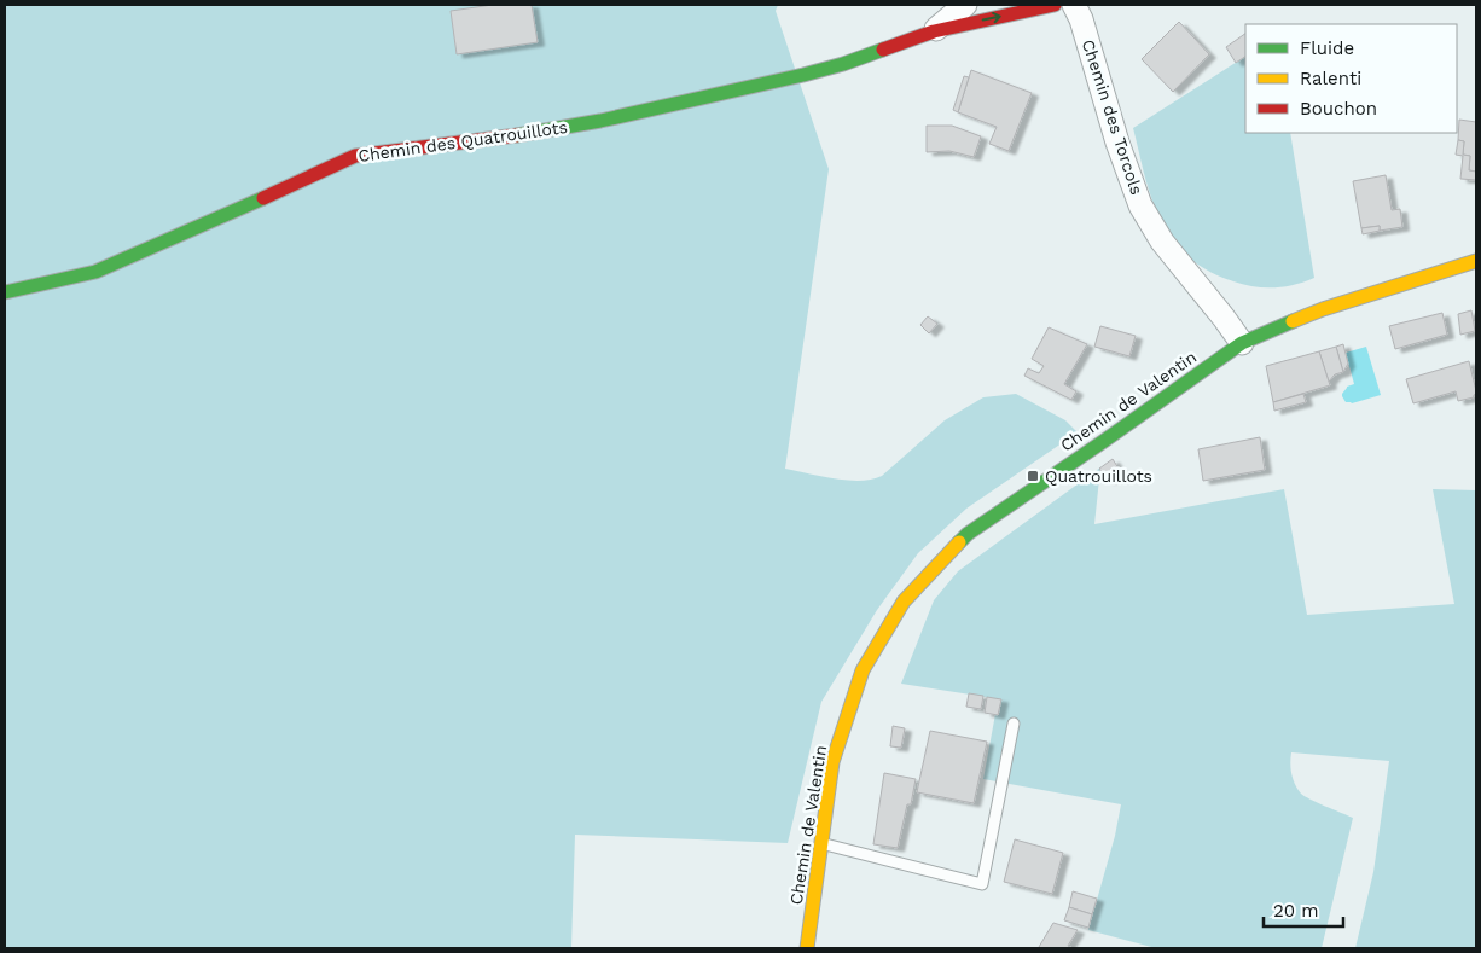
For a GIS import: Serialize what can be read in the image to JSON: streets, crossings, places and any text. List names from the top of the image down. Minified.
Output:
{"streets":{"street":["Chemin des Torcols","Chemin des Quatrouillots","Chemin de Valentin"]},"crossings":[["Chemin des Torcols","Chemin de Valentin"]],"places":{"transit":["Quatrouillots"]},"legend":["Fluide","Ralenti","Bouchon"],"scale_bar":"20 m"}
